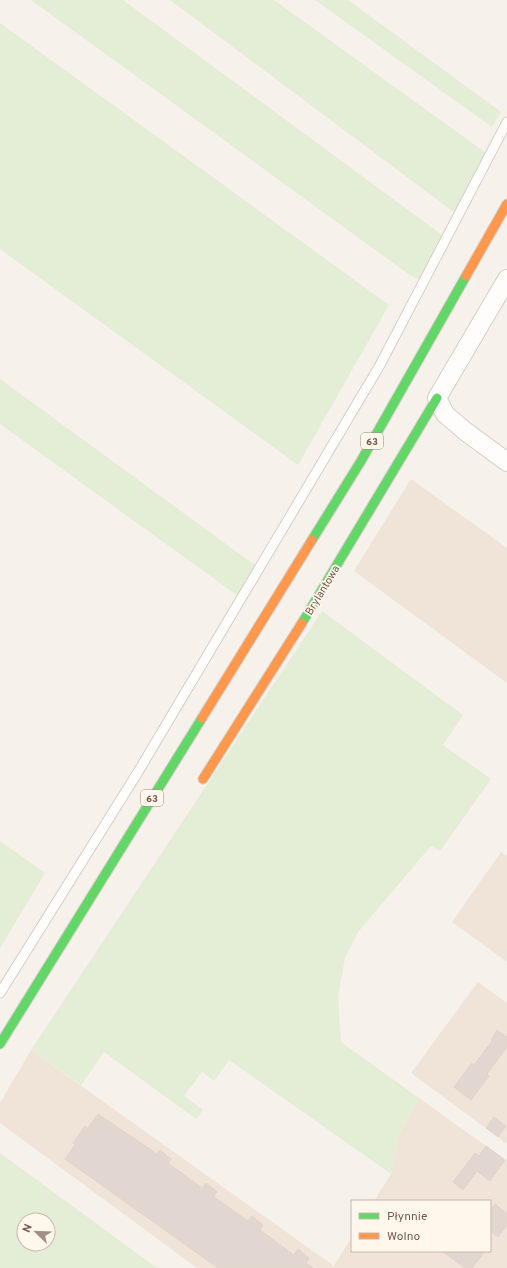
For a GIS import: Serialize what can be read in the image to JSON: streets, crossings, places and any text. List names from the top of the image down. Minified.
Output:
{"streets":{"main road":["63","Brylantowa"]},"legend":["Płynnie","Wolno"],"north":"top left"}
